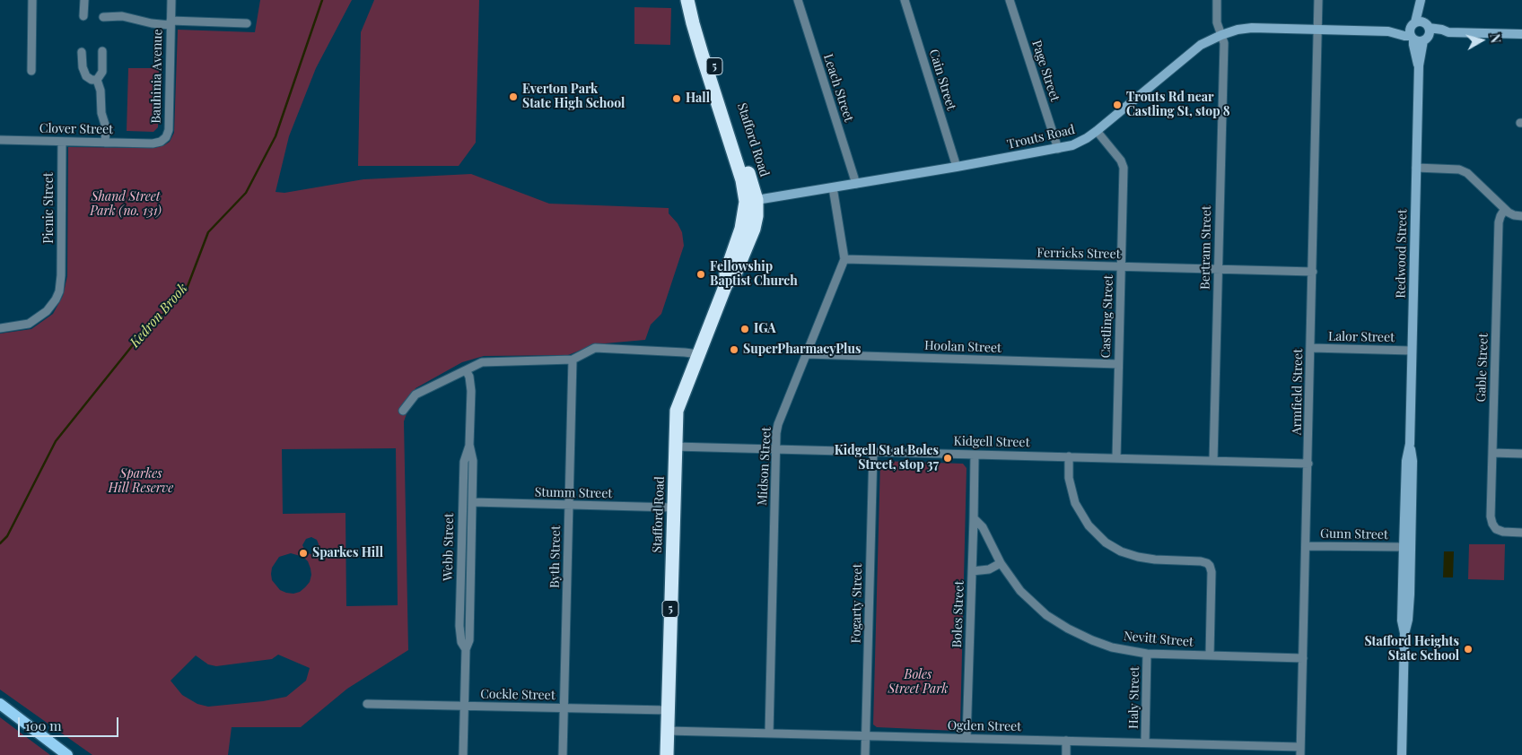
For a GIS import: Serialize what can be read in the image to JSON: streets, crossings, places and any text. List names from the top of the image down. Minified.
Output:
{"streets":{"highway":["5","Stafford Road"],"street":["Page Street","Bauhinia Avenue","Cain Street","Leach Street","Clover Street","Trouts Road","Picnic Street","Bertram Street","Ferricks Street","Redwood Street","Castling Street","Lalor Street","Hoolan Street","Gable Street","Armfield Street","Kidgell Street","Midson Street","Stumm Street","Gunn Street","Webb Street","Byth Street","Fogarty Street","Boles Street","Nevitt Street","Cockle Street","Haly Street","Ogden Street"]},"crossings":[["Page Street","Trouts Road"],["Bauhinia Avenue","Clover Street"],["Cain Street","Trouts Road"],["Leach Street","Trouts Road"],["Clover Street","Picnic Street"],["Trouts Road","Stafford Road"],["Trouts Road","Bertram Street"],["Trouts Road","Redwood Street"],["Trouts Road","Castling Street"],["Trouts Road","Armfield Street"],["Stafford Road","Kidgell Street"],["Stafford Road","Stumm Street"],["Stafford Road","Cockle Street"],["Stafford Road","Ogden Street"],["Bertram Street","Ferricks Street"],["Bertram Street","Kidgell Street"],["Ferricks Street","Castling Street"],["Ferricks Street","Armfield Street"],["Ferricks Street","Midson Street"],["Redwood Street","Lalor Street"],["Redwood Street","Gunn Street"],["Castling Street","Hoolan Street"],["Castling Street","Kidgell Street"],["Lalor Street","Armfield Street"],["Hoolan Street","Midson Street"],["Armfield Street","Kidgell Street"],["Armfield Street","Gunn Street"],["Armfield Street","Nevitt Street"],["Armfield Street","Ogden Street"],["Kidgell Street","Midson Street"],["Kidgell Street","Fogarty Street"],["Midson Street","Ogden Street"],["Stumm Street","Webb Street"],["Stumm Street","Byth Street"],["Webb Street","Cockle Street"],["Byth Street","Cockle Street"],["Fogarty Street","Ogden Street"],["Boles Street","Nevitt Street"],["Boles Street","Ogden Street"],["Nevitt Street","Haly Street"],["Haly Street","Ogden Street"]],"water":["Kedron Brook"],"parks":["Shand Street Park (no. 131)","Sparkes Hill Reserve","Boles Street Park"],"places":["Everton Park State High School","Hall","Trouts Rd near Castling St, stop 8","Fellowship Baptist Church","IGA","SuperPharmacyPlus","Kidgell St at Boles Street, stop 37","Sparkes Hill","Stafford Heights State School"],"scale_bar":"100 m","north":"right"}
